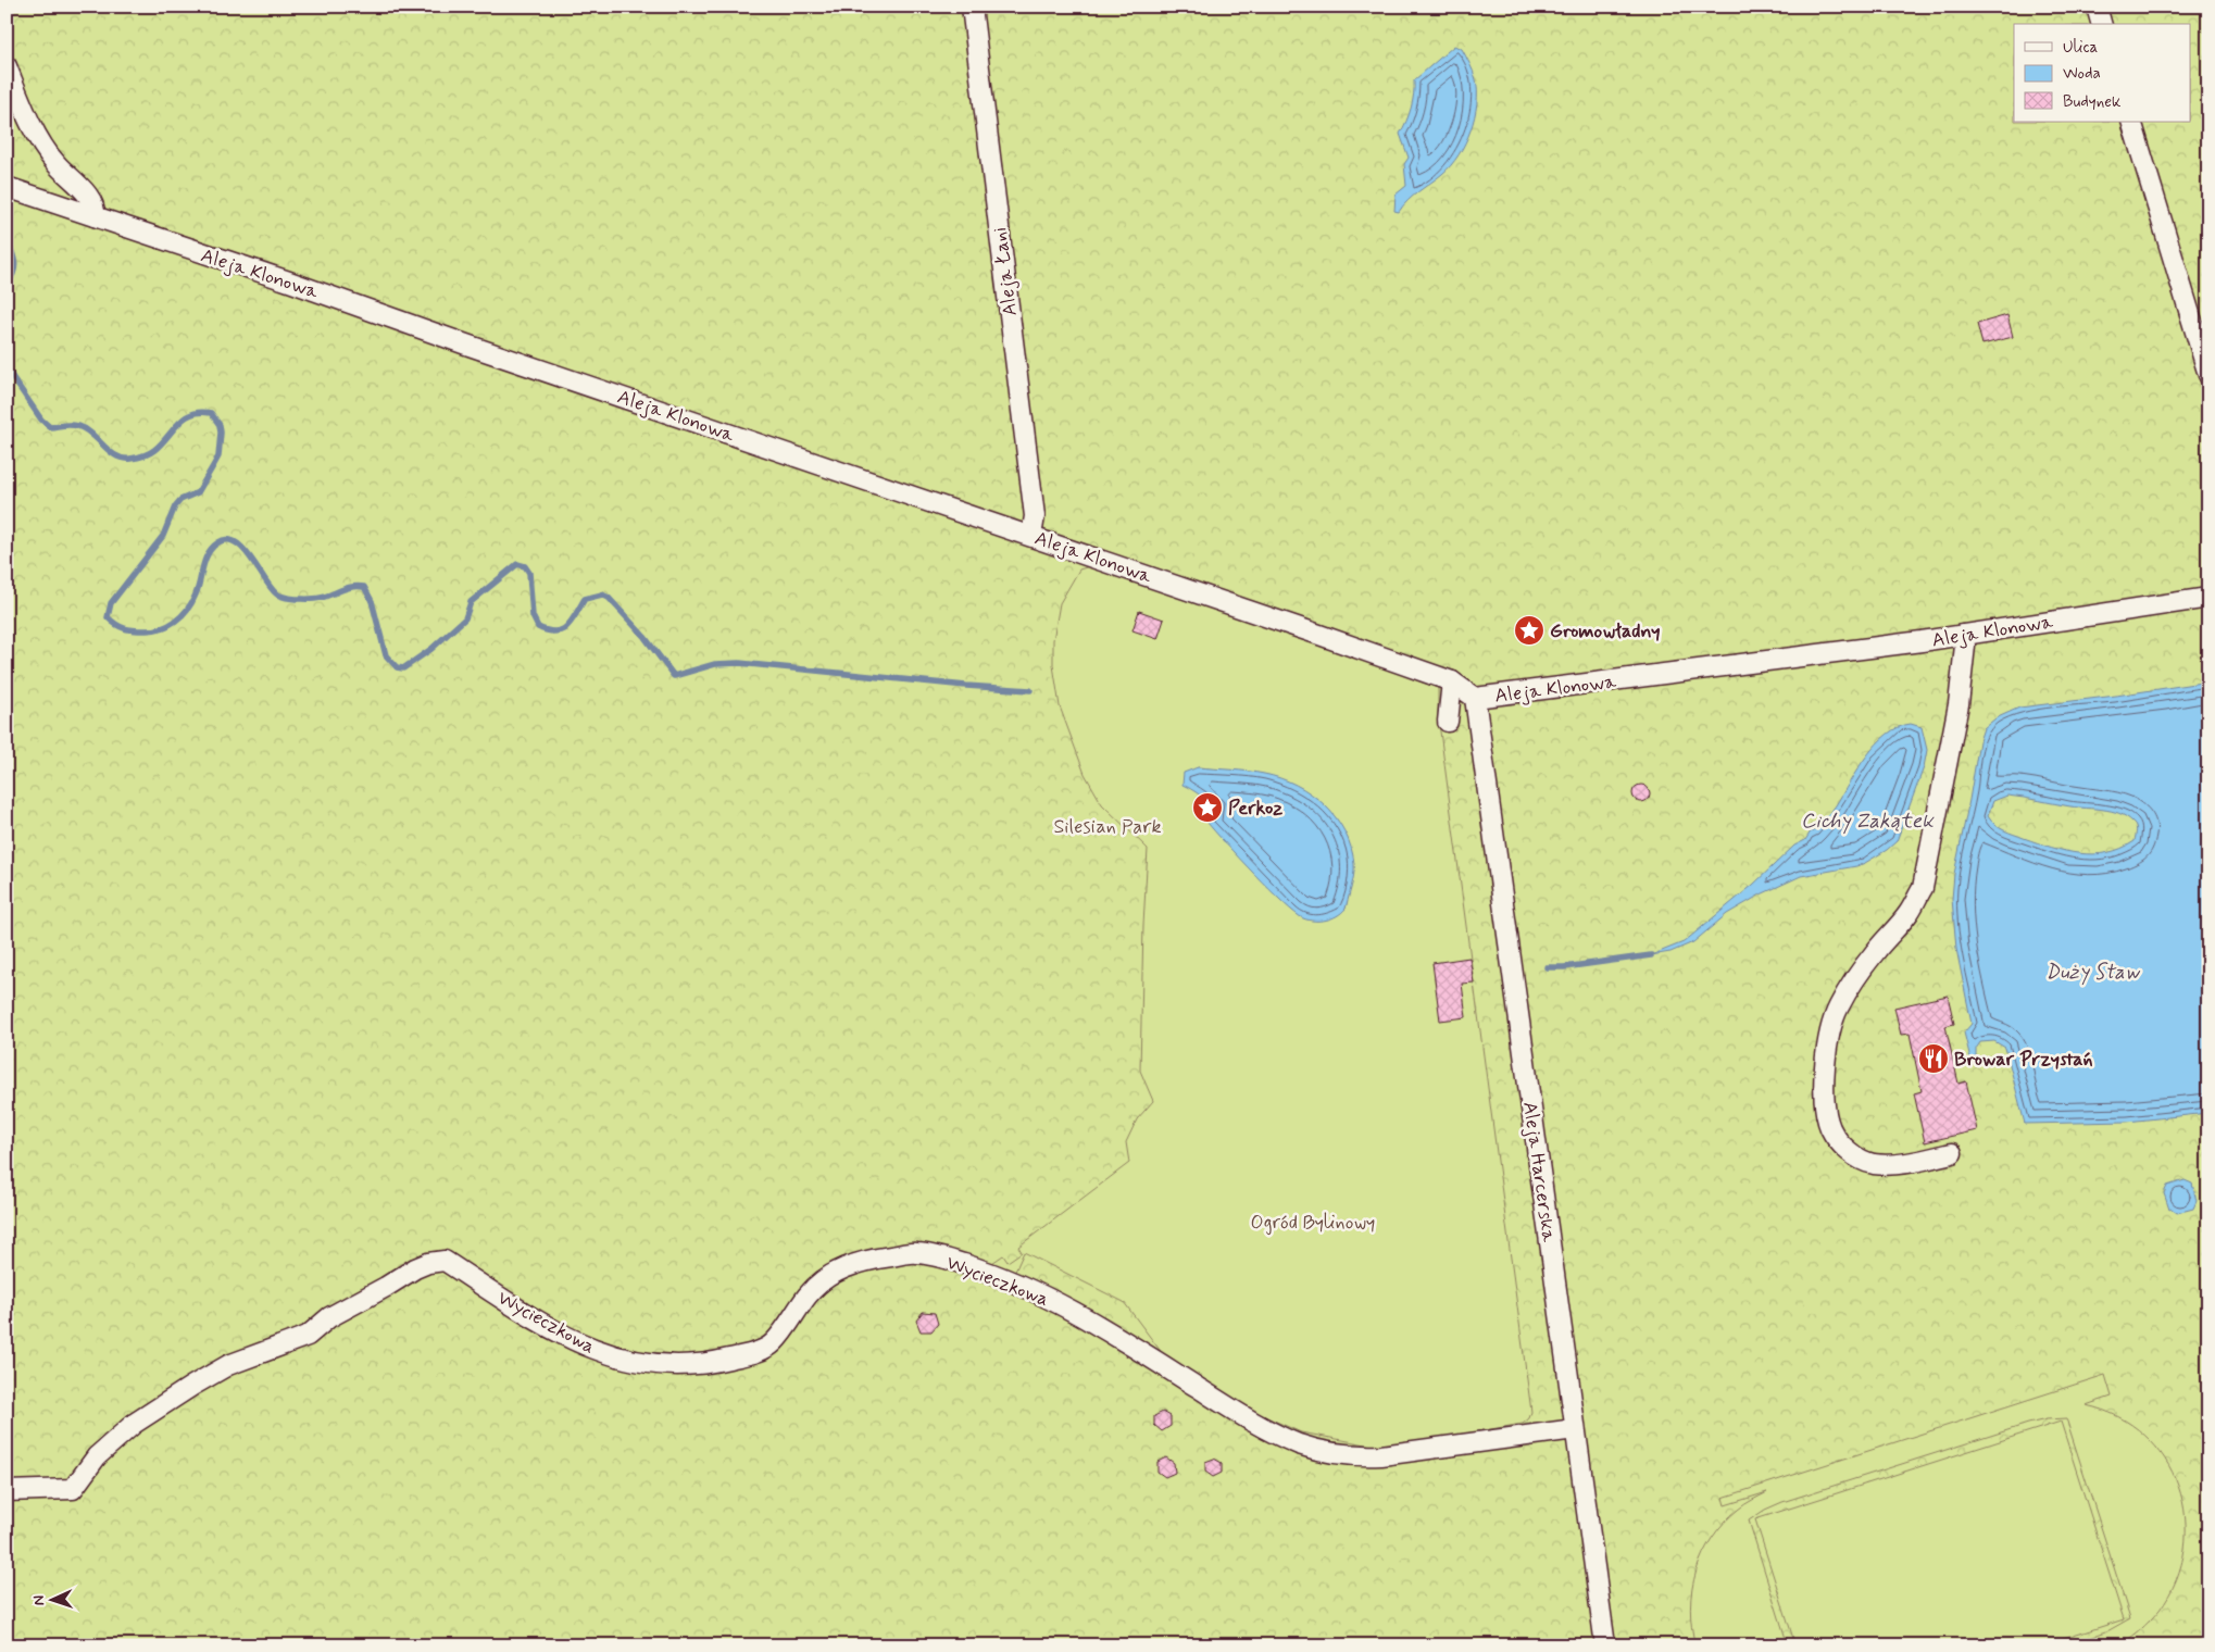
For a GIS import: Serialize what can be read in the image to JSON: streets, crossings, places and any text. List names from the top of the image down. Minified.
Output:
{"streets":{"street":["Aleja Łani","Aleja Klonowa","Aleja Harcerska","Wycieczkowa"]},"crossings":[["Aleja Łani","Aleja Klonowa"],["Aleja Klonowa","Aleja Harcerska"],["Aleja Harcerska","Wycieczkowa"]],"water":["Cichy Zakątek","Duży Staw"],"parks":["Silesian Park","Ogród Bylinowy"],"places":{"place":["Gromowładny","Perkoz"],"restaurant":["Browar Przystań"]},"legend":["Ulica","Woda","Budynek"],"north":"left"}
